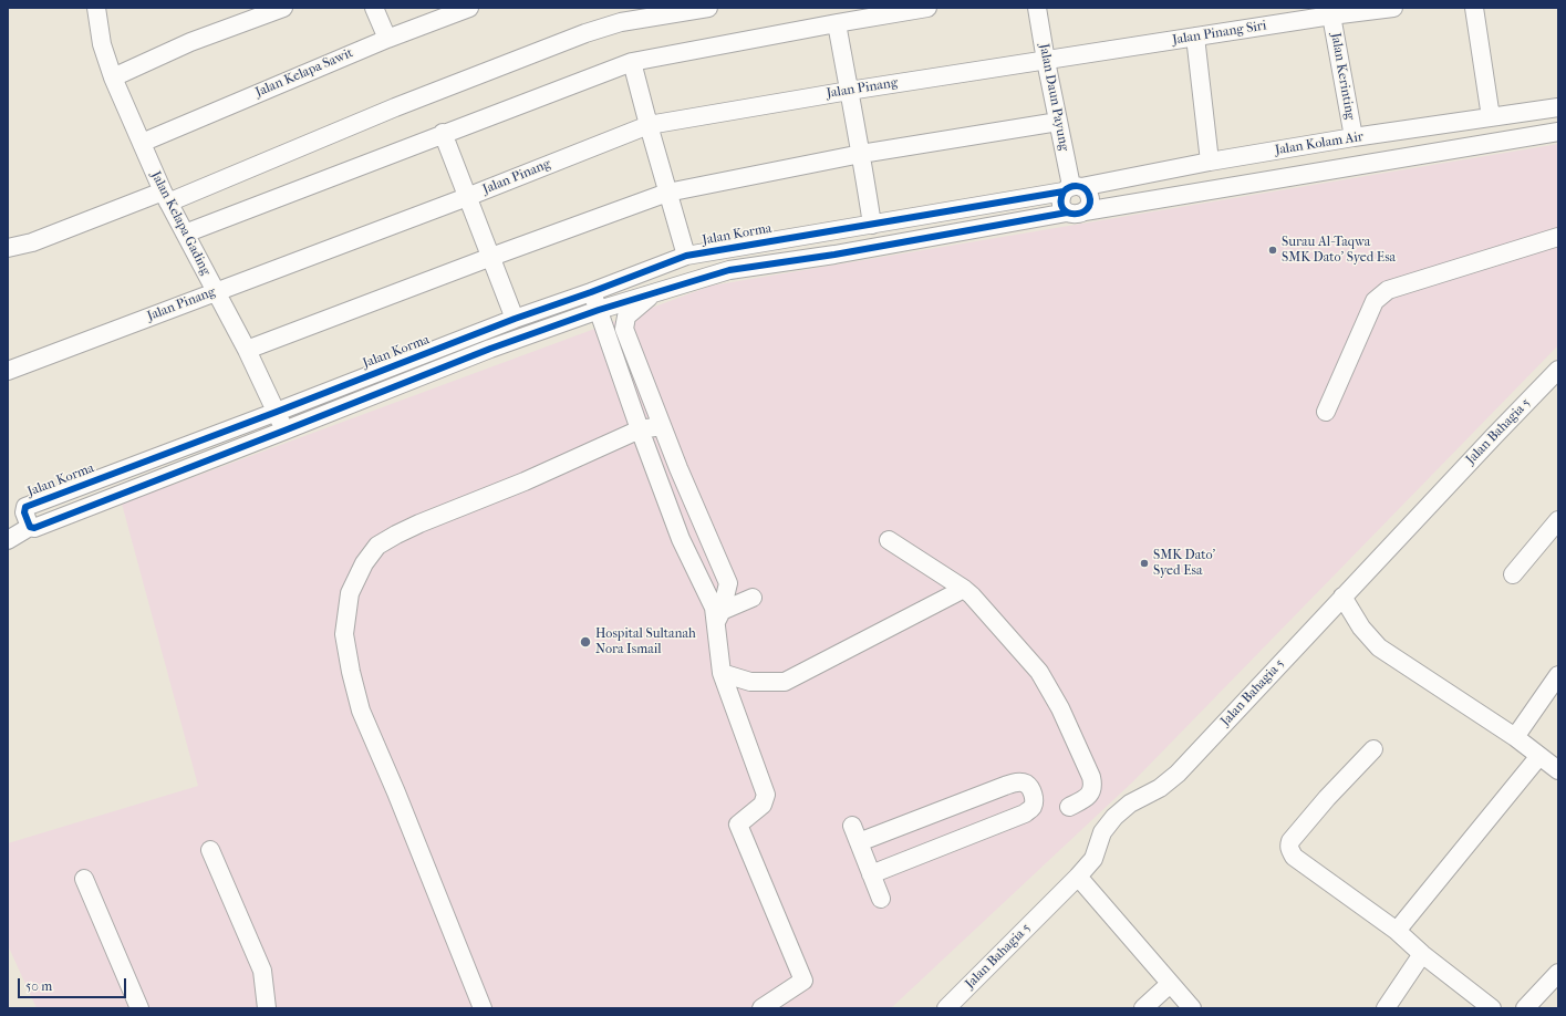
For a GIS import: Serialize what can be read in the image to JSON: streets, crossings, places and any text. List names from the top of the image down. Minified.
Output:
{"streets":{"street":["Jalan Pinang Siri","Jalan Kelapa Sawit","Jalan Kerinting","Jalan Pinang","Jalan Daun Payung","Jalan Kolam Air","Jalan Kelapa Gading","Jalan Korma","Jalan Bahagia 5"]},"crossings":[["Jalan Pinang Siri","Jalan Kerinting"],["Jalan Pinang Siri","Jalan Pinang"],["Jalan Pinang Siri","Jalan Daun Payung"],["Jalan Kelapa Sawit","Jalan Kelapa Gading"],["Jalan Kerinting","Jalan Kolam Air"],["Jalan Pinang","Jalan Daun Payung"],["Jalan Pinang","Jalan Kelapa Gading"],["Jalan Daun Payung","Jalan Kolam Air"],["Jalan Daun Payung","Jalan Korma"],["Jalan Kolam Air","Jalan Korma"],["Jalan Kelapa Gading","Jalan Korma"]],"places":["Surau Al-Taqwa SMK Dato’ Syed Esa","SMK Dato' Syed Esa","Hospital Sultanah Nora Ismail"],"scale_bar":"50 m"}
